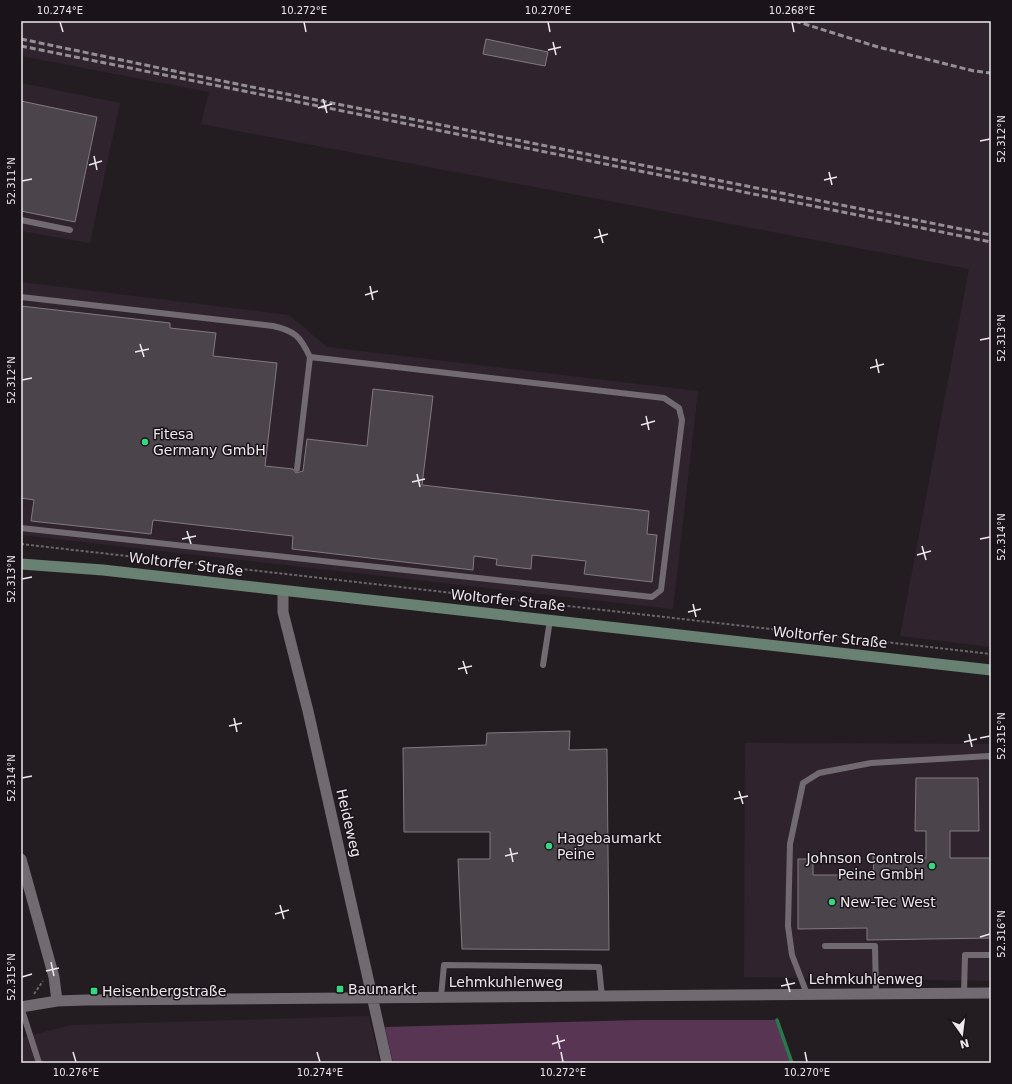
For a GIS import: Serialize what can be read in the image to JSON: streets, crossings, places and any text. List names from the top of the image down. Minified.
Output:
{"streets":{"main road":["Woltorfer Straße"],"street":["Heideweg","Lehmkuhlenweg"]},"crossings":[["Woltorfer Straße","Heideweg"],["Heideweg","Lehmkuhlenweg"]],"places":{"other":["Fitesa Germany GmbH","Hagebaumarkt Peine","Johnson Controls Peine GmbH","New-Tec West"],"transit":["Baumarkt","Heisenbergstraße"]},"north":"bottom","coordinates":["10.274°E","10.272°E","10.270°E","10.268°E","52.312°N","52.311°N","52.313°N","52.314°N","52.315°N","52.316°N","10.276°E"]}
